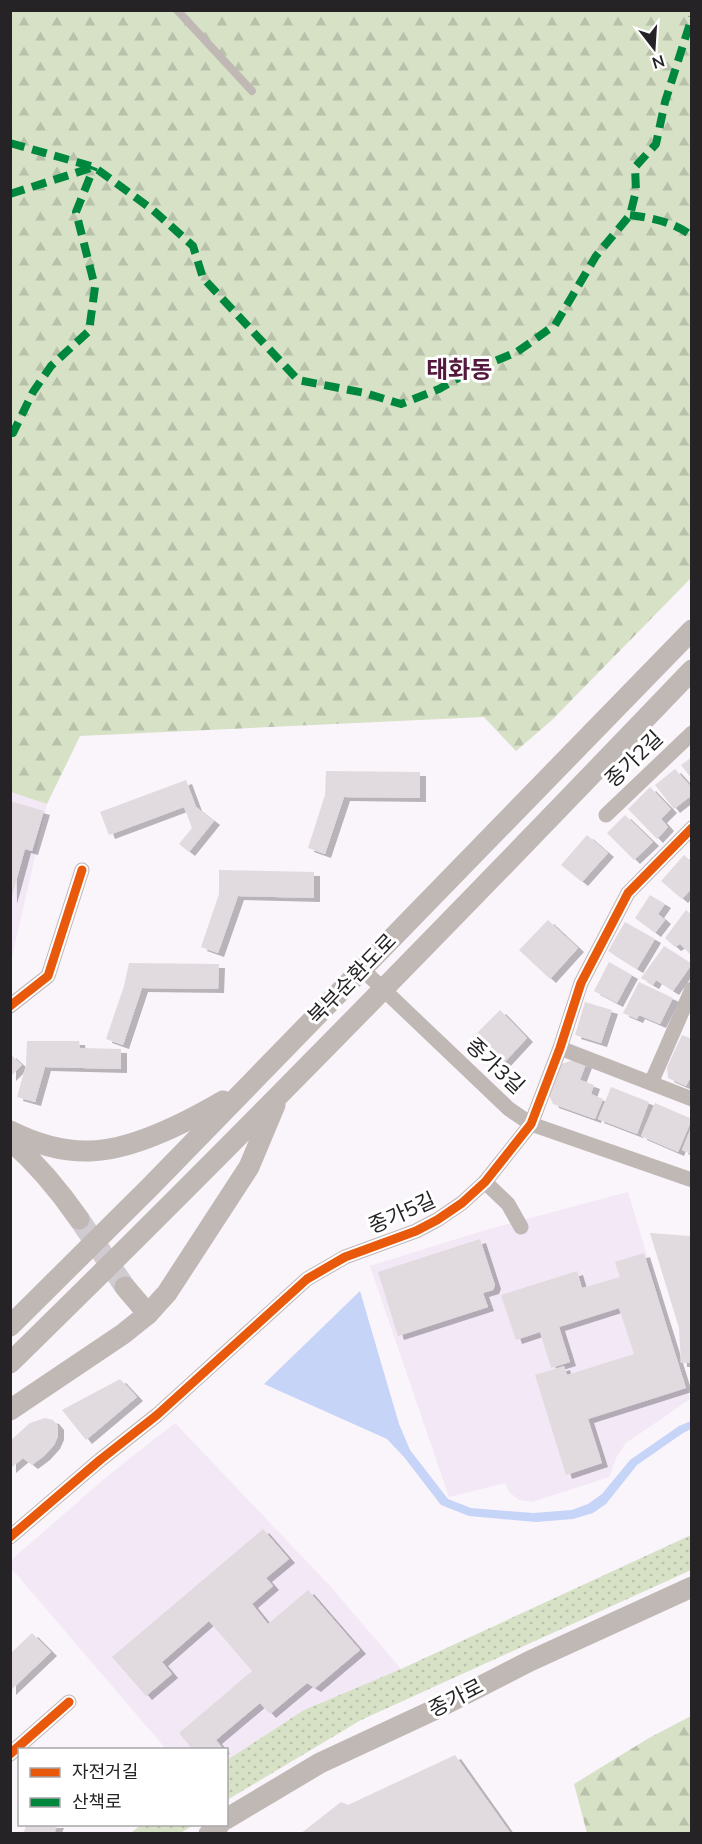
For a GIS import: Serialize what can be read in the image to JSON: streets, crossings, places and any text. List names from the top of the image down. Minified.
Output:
{"streets":{"main road":["북부순환도로","종가로"],"street":["종가2길","종가3길","종가5길"]},"crossings":[["북부순환도로","종가3길"],["종가3길","종가5길"]],"districts":["태화동"],"legend":["자전거길","산책로"],"north":"bottom"}
